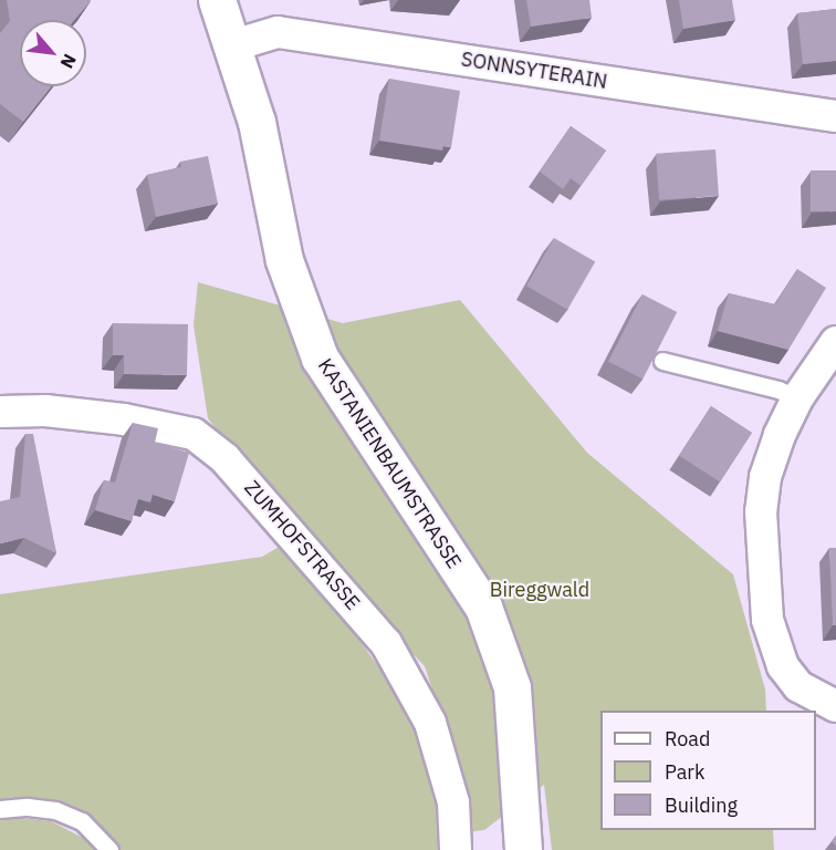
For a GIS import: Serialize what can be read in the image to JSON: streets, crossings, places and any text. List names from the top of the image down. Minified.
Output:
{"streets":{"street":["SONNSYTERAIN","KASTANIENBAUMSTRASSE","ZUMHOFSTRASSE"]},"crossings":[["SONNSYTERAIN","KASTANIENBAUMSTRASSE"]],"parks":["Bireggwald"],"legend":["Road","Park","Building"],"north":"bottom right"}
